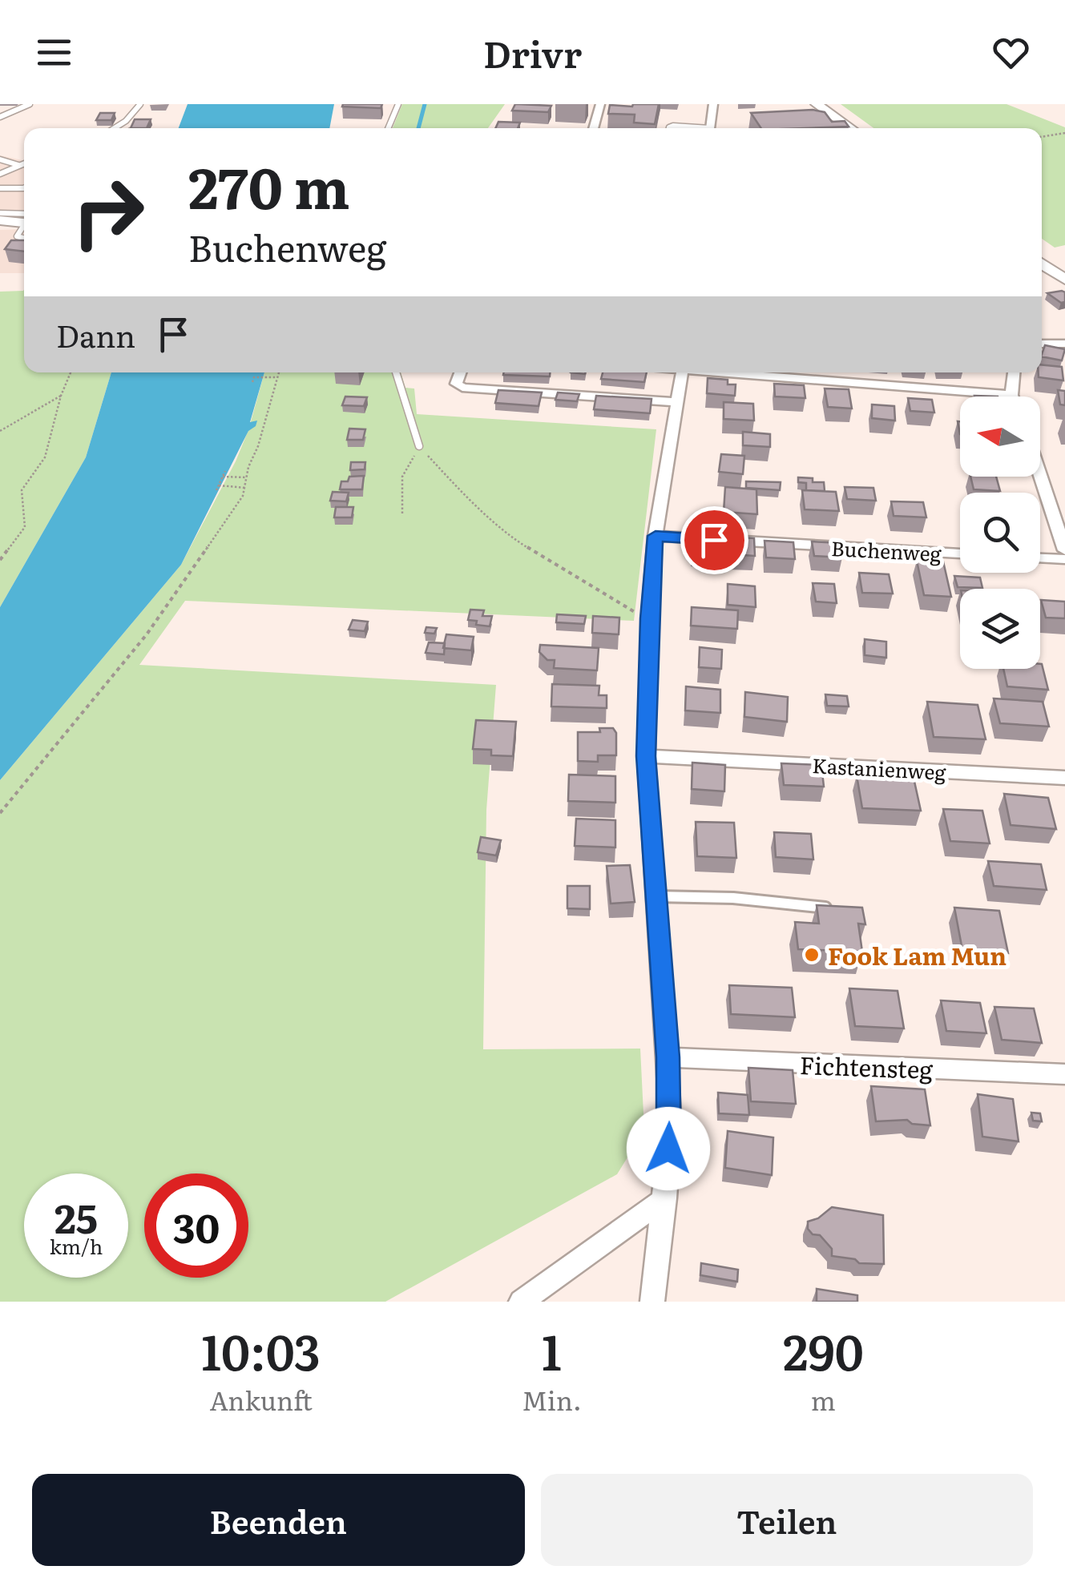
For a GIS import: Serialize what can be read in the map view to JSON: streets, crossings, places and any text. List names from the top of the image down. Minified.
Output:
{"streets":{"street":["Buchenweg","Kastanienweg","Fichtensteg"]},"places":["Fook Lam Mun"],"north":"left","page":{"header":"Drivr","turn":["270 m","Buchenweg"],"then":"Dann","speed":"25 km/h","limit":"30","eta":["10:03","Ankunft","1","Min.","290","m"],"buttons":["Beenden","Teilen"]}}
